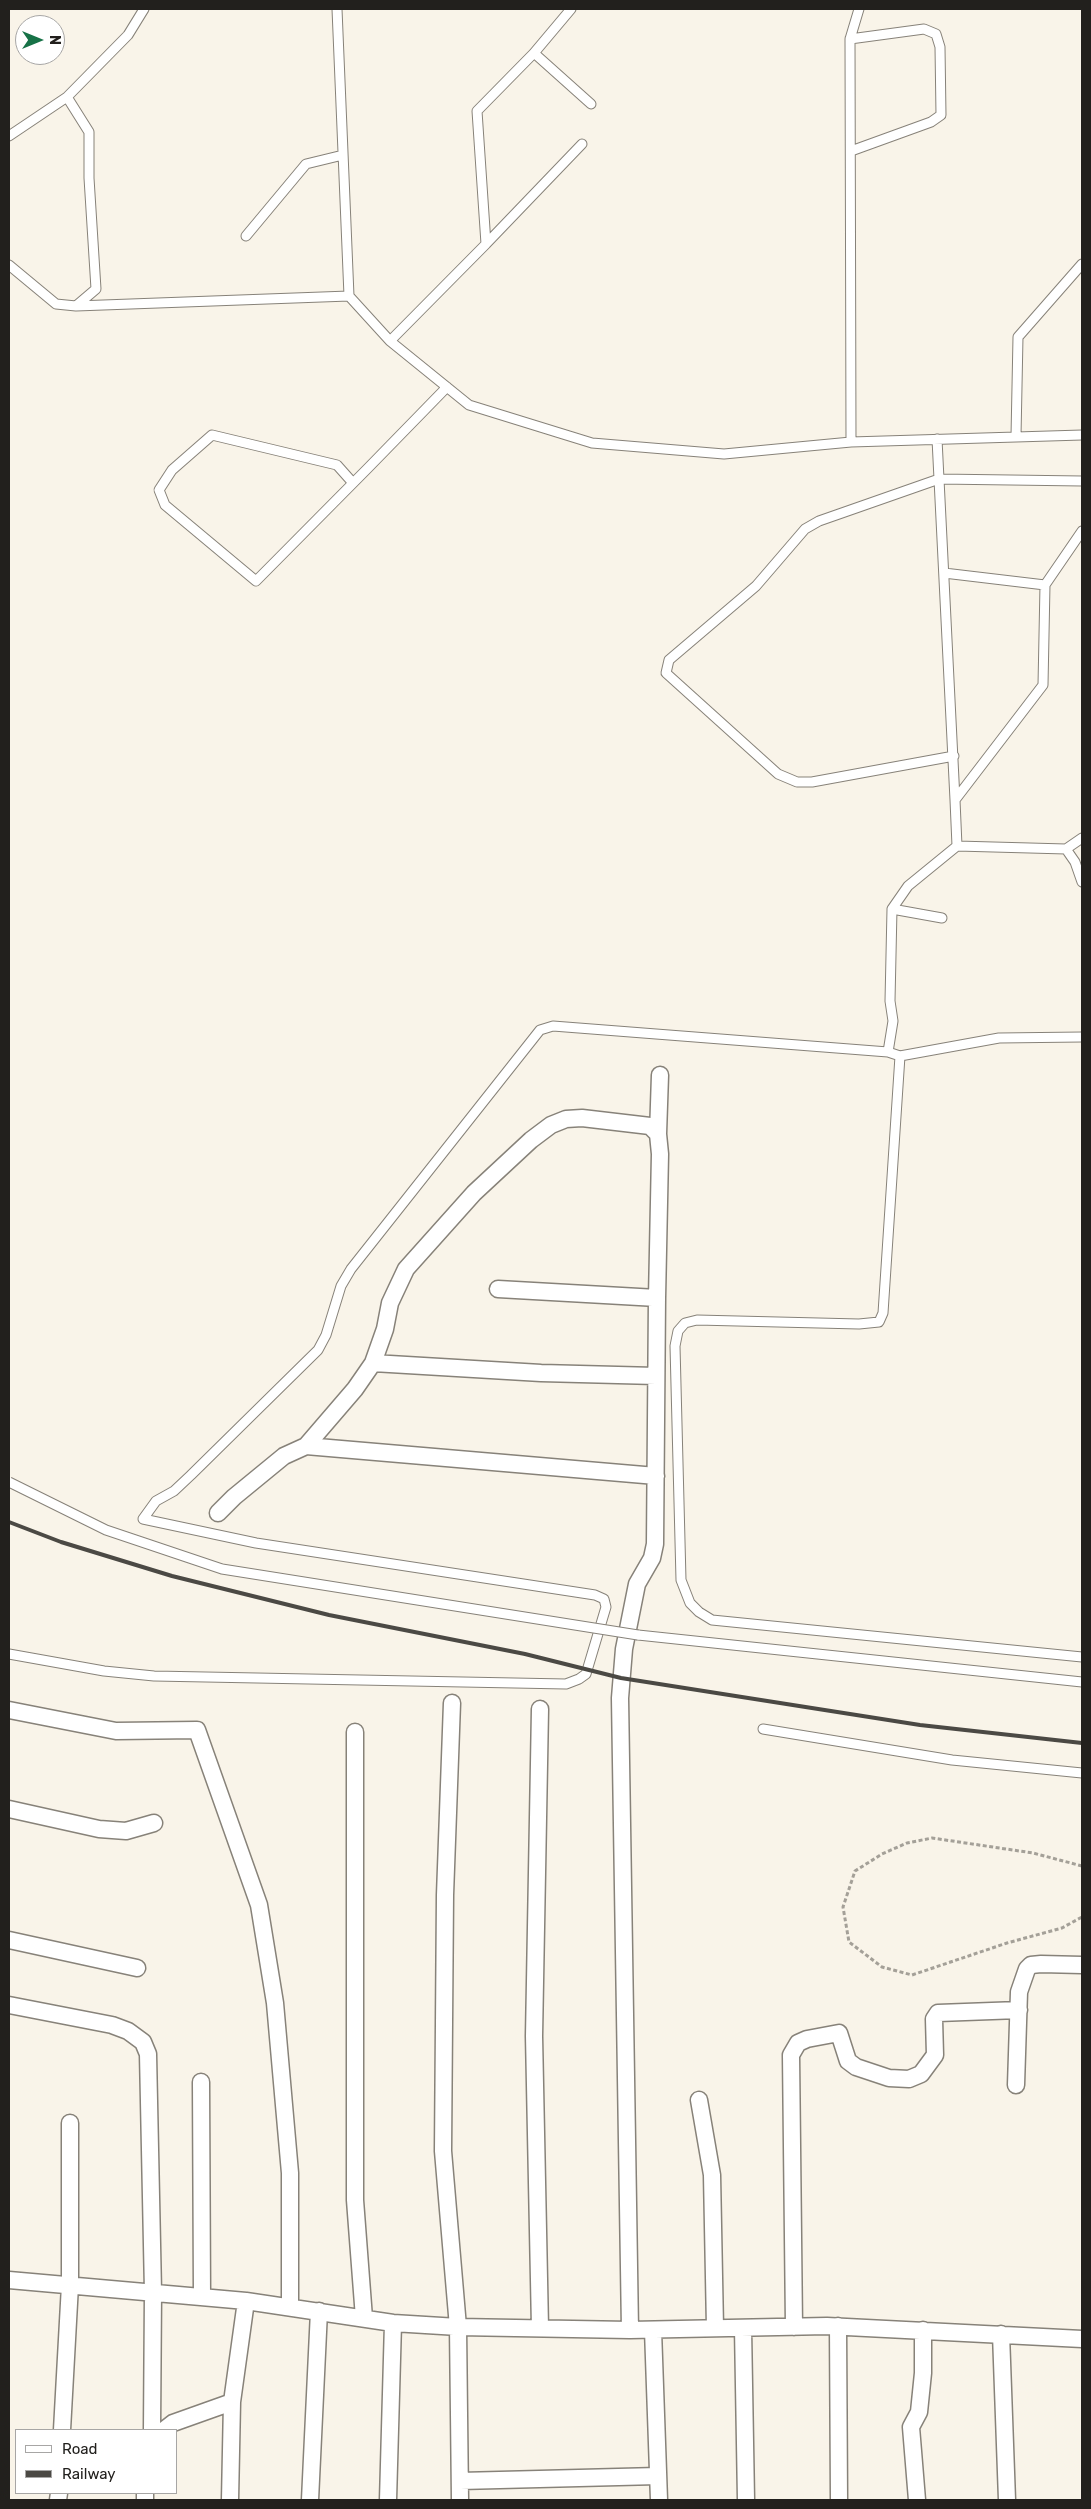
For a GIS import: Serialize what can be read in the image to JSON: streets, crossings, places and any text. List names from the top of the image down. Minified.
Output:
{"legend":["Road","Railway"],"north":"right"}
